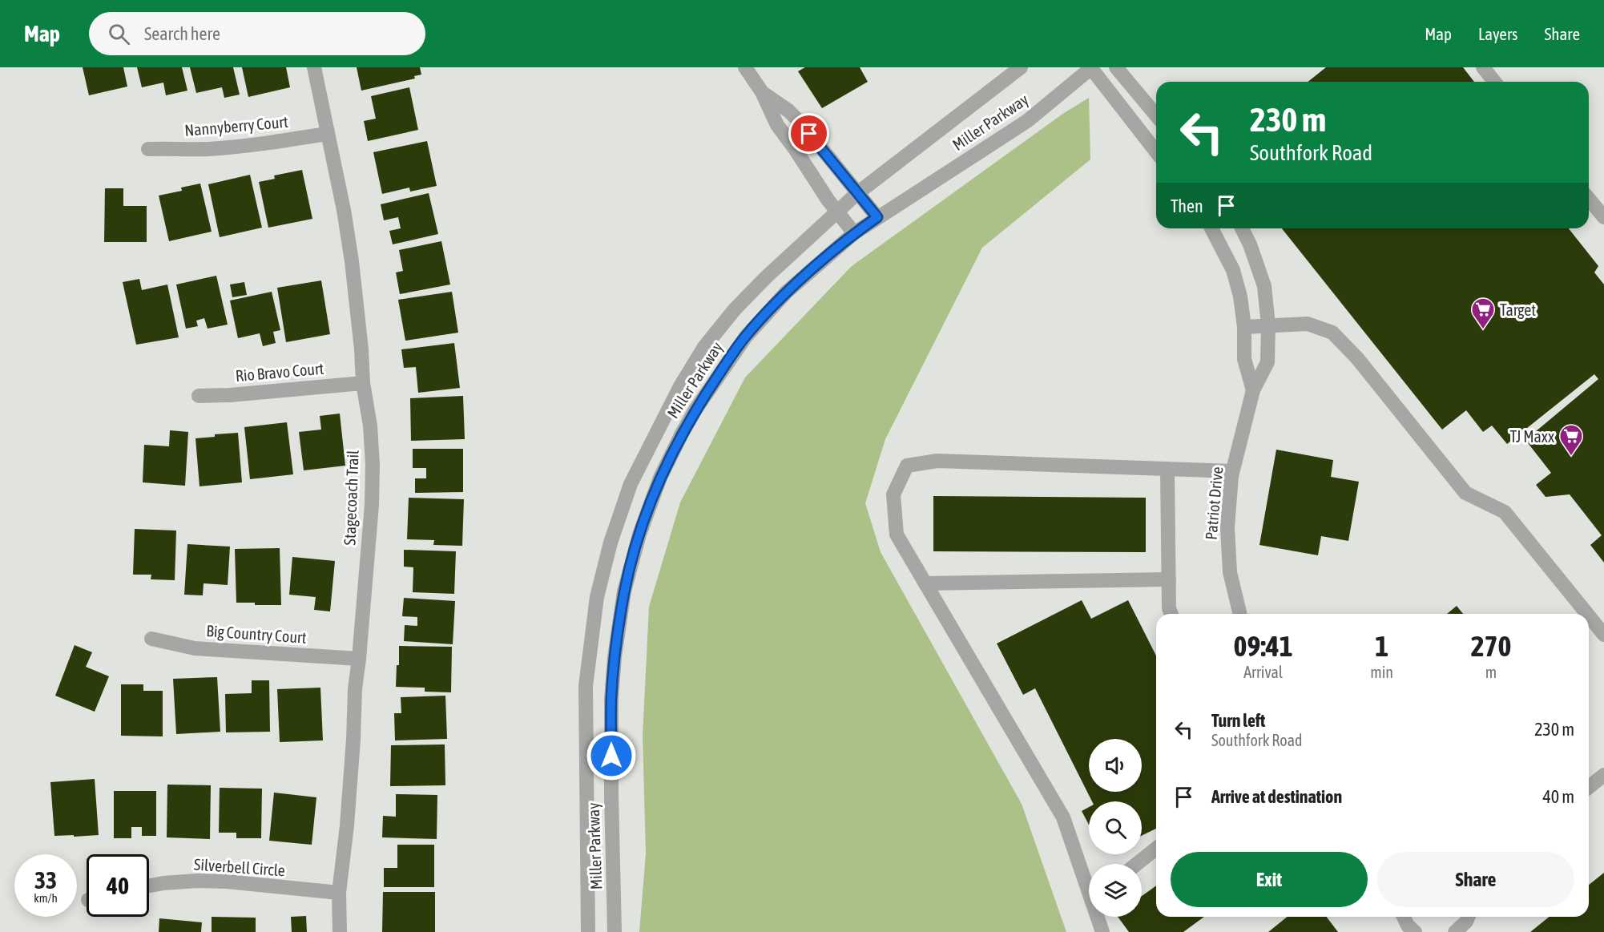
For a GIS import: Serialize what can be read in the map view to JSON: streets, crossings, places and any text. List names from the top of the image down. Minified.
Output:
{"streets":{"street":["Miller Parkway","Nannyberry Court","Rio Bravo Court","Stagecoach Trail","Patriot Drive","Big Country Court","Silverbell Circle"]},"crossings":[["Nannyberry Court","Stagecoach Trail"],["Rio Bravo Court","Stagecoach Trail"],["Stagecoach Trail","Big Country Court"],["Stagecoach Trail","Silverbell Circle"]],"places":{"supermarket":["Target","TJ Maxx"]},"page":{"header":"Map","search":"Search here","nav":["Map","Layers","Share"],"turn":["230 m","Southfork Road"],"then":"Then","eta":["09:41","Arrival","1","min","270","m"],"list":[{"name":"Turn left","note":"Southfork Road","value":"230 m"},{"name":"Arrive at destination","value":"40 m"}],"buttons":["Exit","Share"],"speed":"33 km/h","limit":"40"}}
